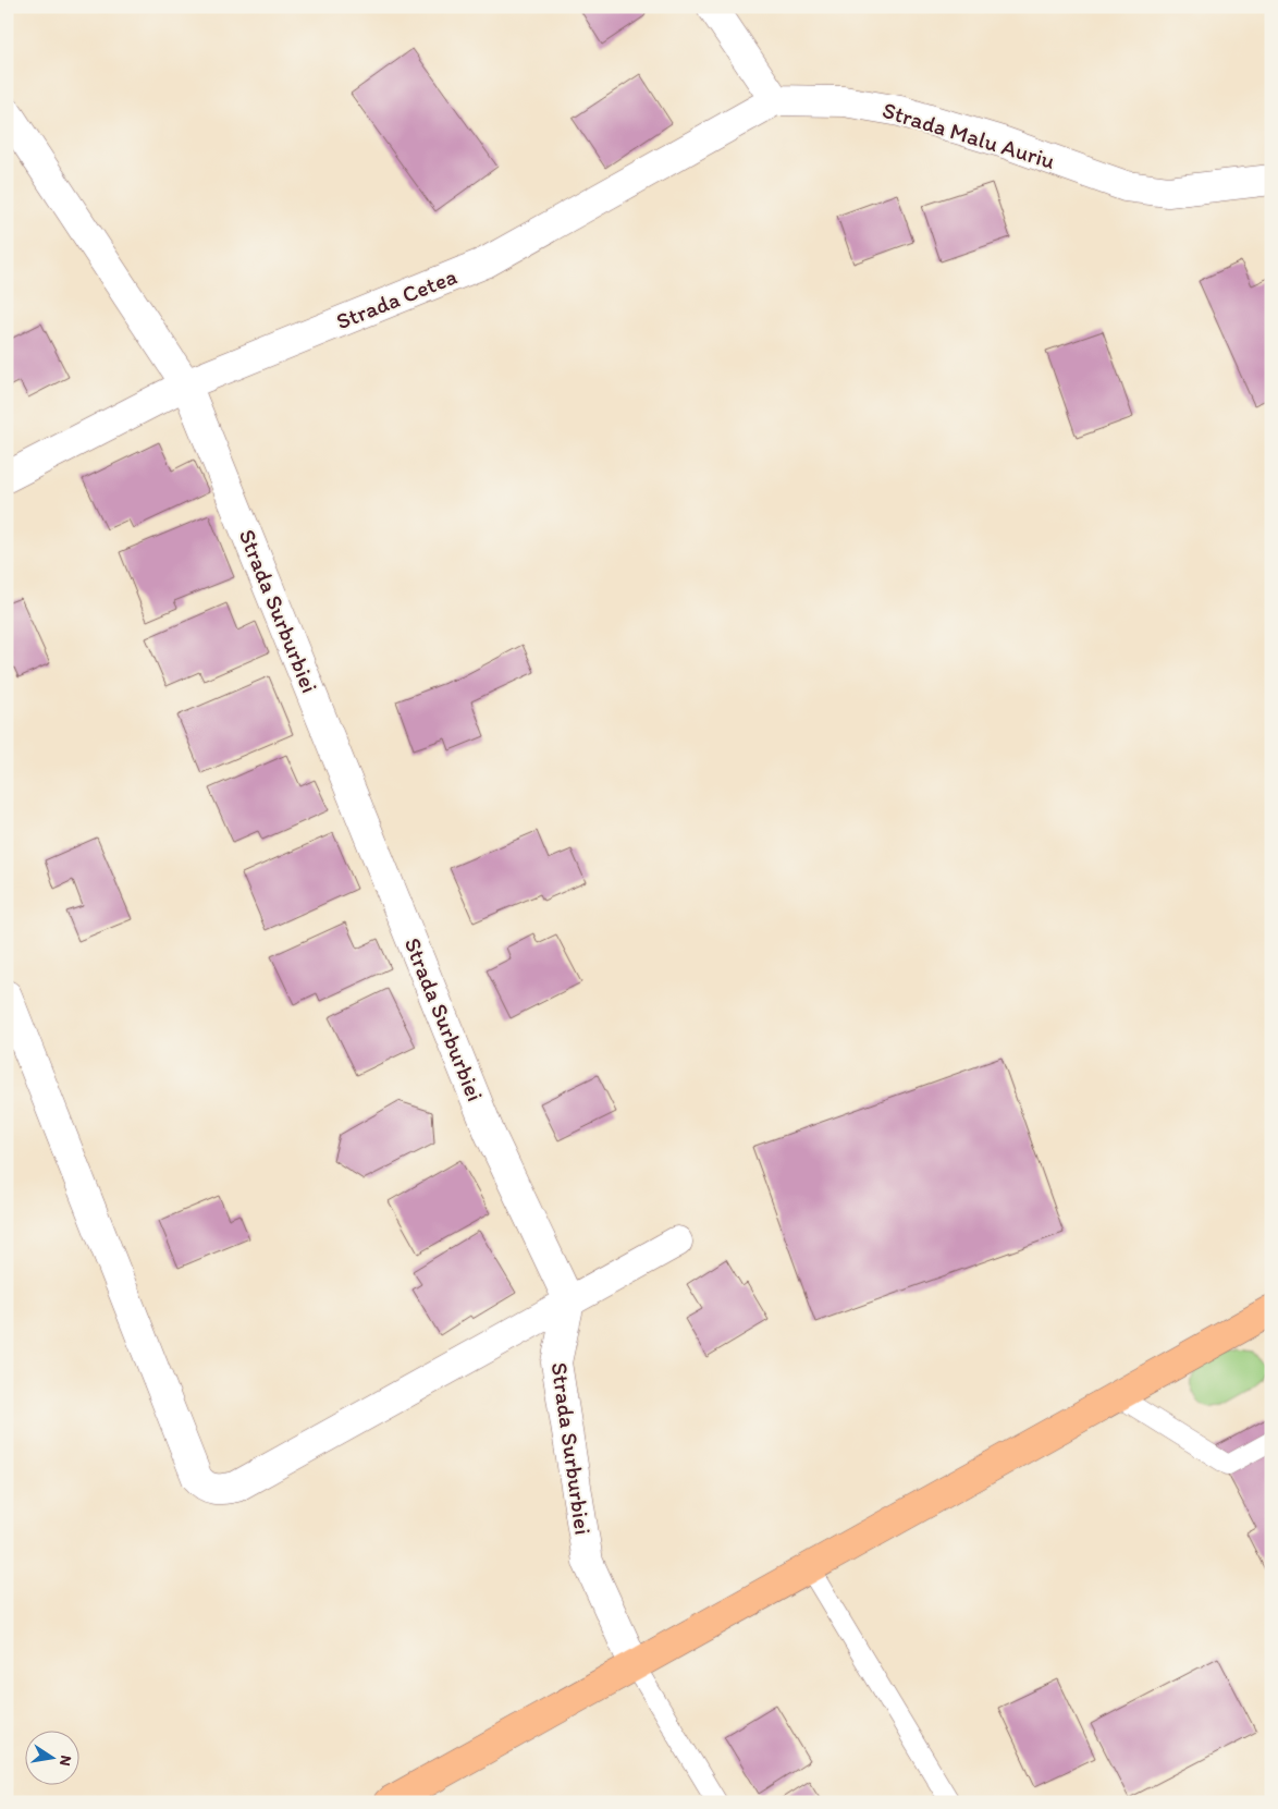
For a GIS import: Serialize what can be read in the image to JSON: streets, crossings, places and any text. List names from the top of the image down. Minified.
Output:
{"streets":{"street":["Strada Malu Auriu","Strada Cetea","Strada Surburbiei"]},"crossings":[["Strada Malu Auriu","Strada Cetea"],["Strada Cetea","Strada Surburbiei"]],"north":"right"}
